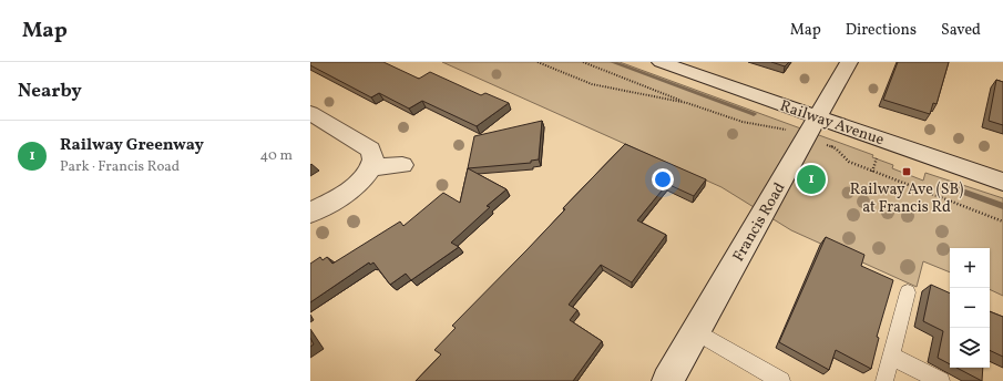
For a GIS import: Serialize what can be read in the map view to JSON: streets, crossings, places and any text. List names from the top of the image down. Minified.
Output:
{"streets":{"street":["Railway Avenue","Francis Road"]},"crossings":[["Railway Avenue","Francis Road"]],"places":{"transit":["Railway Ave (SB) at Francis Rd"]},"page":{"header":"Map","nav":["Map","Directions","Saved"],"heading":"Nearby","list":[{"mark":"1","name":"Railway Greenway","note":"Park · Francis Road","value":"40 m"}],"pins":"1","map_buttons":["+","−"]}}
